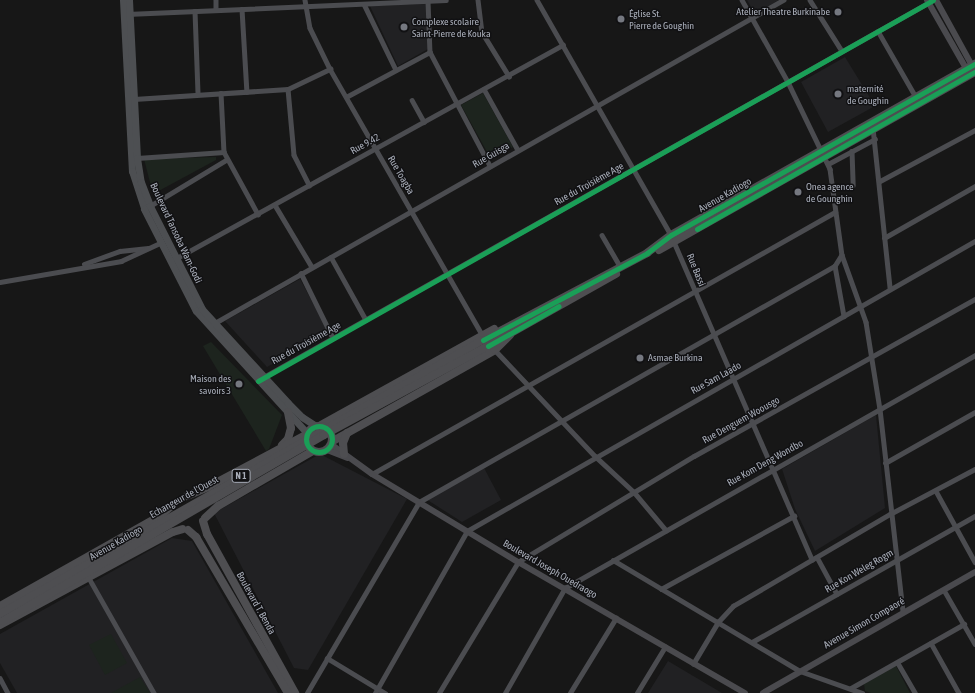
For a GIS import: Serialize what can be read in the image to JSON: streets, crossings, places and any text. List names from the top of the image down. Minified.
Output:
{"streets":{"highway":["Avenue Kadiogo","N 1","Echangeur de l'Ouest","Boulevard T. Benda"],"main road":["Boulevard Tansoba Wam-Godi"],"street":["Rue 9.42","Rue Guisga","Rue Toagba","Rue du Troisième Age","Rue Bassi","Rue Sam Laado","Rue Denguem Woousgo","Rue Kom Deng Wondbo","Boulevard Joseph Ouedraogo","Rue Kon Weleg Rogm","Avenue Simon Compaoré"]},"crossings":[["Rue 9.42","Rue Toagba"],["Rue 9.42","Boulevard Tansoba Wam-Godi"],["Rue 9.42","Rue Bassi"],["Rue Guisga","Rue Toagba"],["Rue Guisga","Boulevard Tansoba Wam-Godi"],["Rue Guisga","Rue Bassi"],["Rue Toagba","Rue du Troisième Age"],["Rue Toagba","Avenue Kadiogo"],["Rue Toagba","Rue Sam Laado"],["Rue Toagba","Rue Denguem Woousgo"],["Rue Toagba","Rue Kom Deng Wondbo"],["Rue Toagba","N 1"],["Rue Toagba","Echangeur de l'Ouest"],["Rue du Troisième Age","Boulevard Tansoba Wam-Godi"],["Rue du Troisième Age","Rue Bassi"],["Avenue Kadiogo","Rue Bassi"],["Avenue Kadiogo","N 1"],["Avenue Kadiogo","Echangeur de l'Ouest"],["Boulevard Tansoba Wam-Godi","N 1"],["Boulevard Tansoba Wam-Godi","Boulevard Joseph Ouedraogo"],["Rue Bassi","Rue Sam Laado"],["Rue Bassi","Rue Denguem Woousgo"],["Rue Bassi","Rue Kom Deng Wondbo"],["Rue Sam Laado","Boulevard Joseph Ouedraogo"],["Rue Denguem Woousgo","Boulevard Joseph Ouedraogo"],["Rue Kom Deng Wondbo","Boulevard Joseph Ouedraogo"],["N 1","Echangeur de l'Ouest"],["N 1","Boulevard Joseph Ouedraogo"],["N 1","Boulevard T. Benda"]],"places":["Atelier Theatre Burkinabe","Église St. Pierre de Goughin","Complexe scolaire Saint-Pierre de Kouka","maternité de Goughin","Onea agence de Gounghin","Asmae Burkina","Maison des savoirs 3"]}
